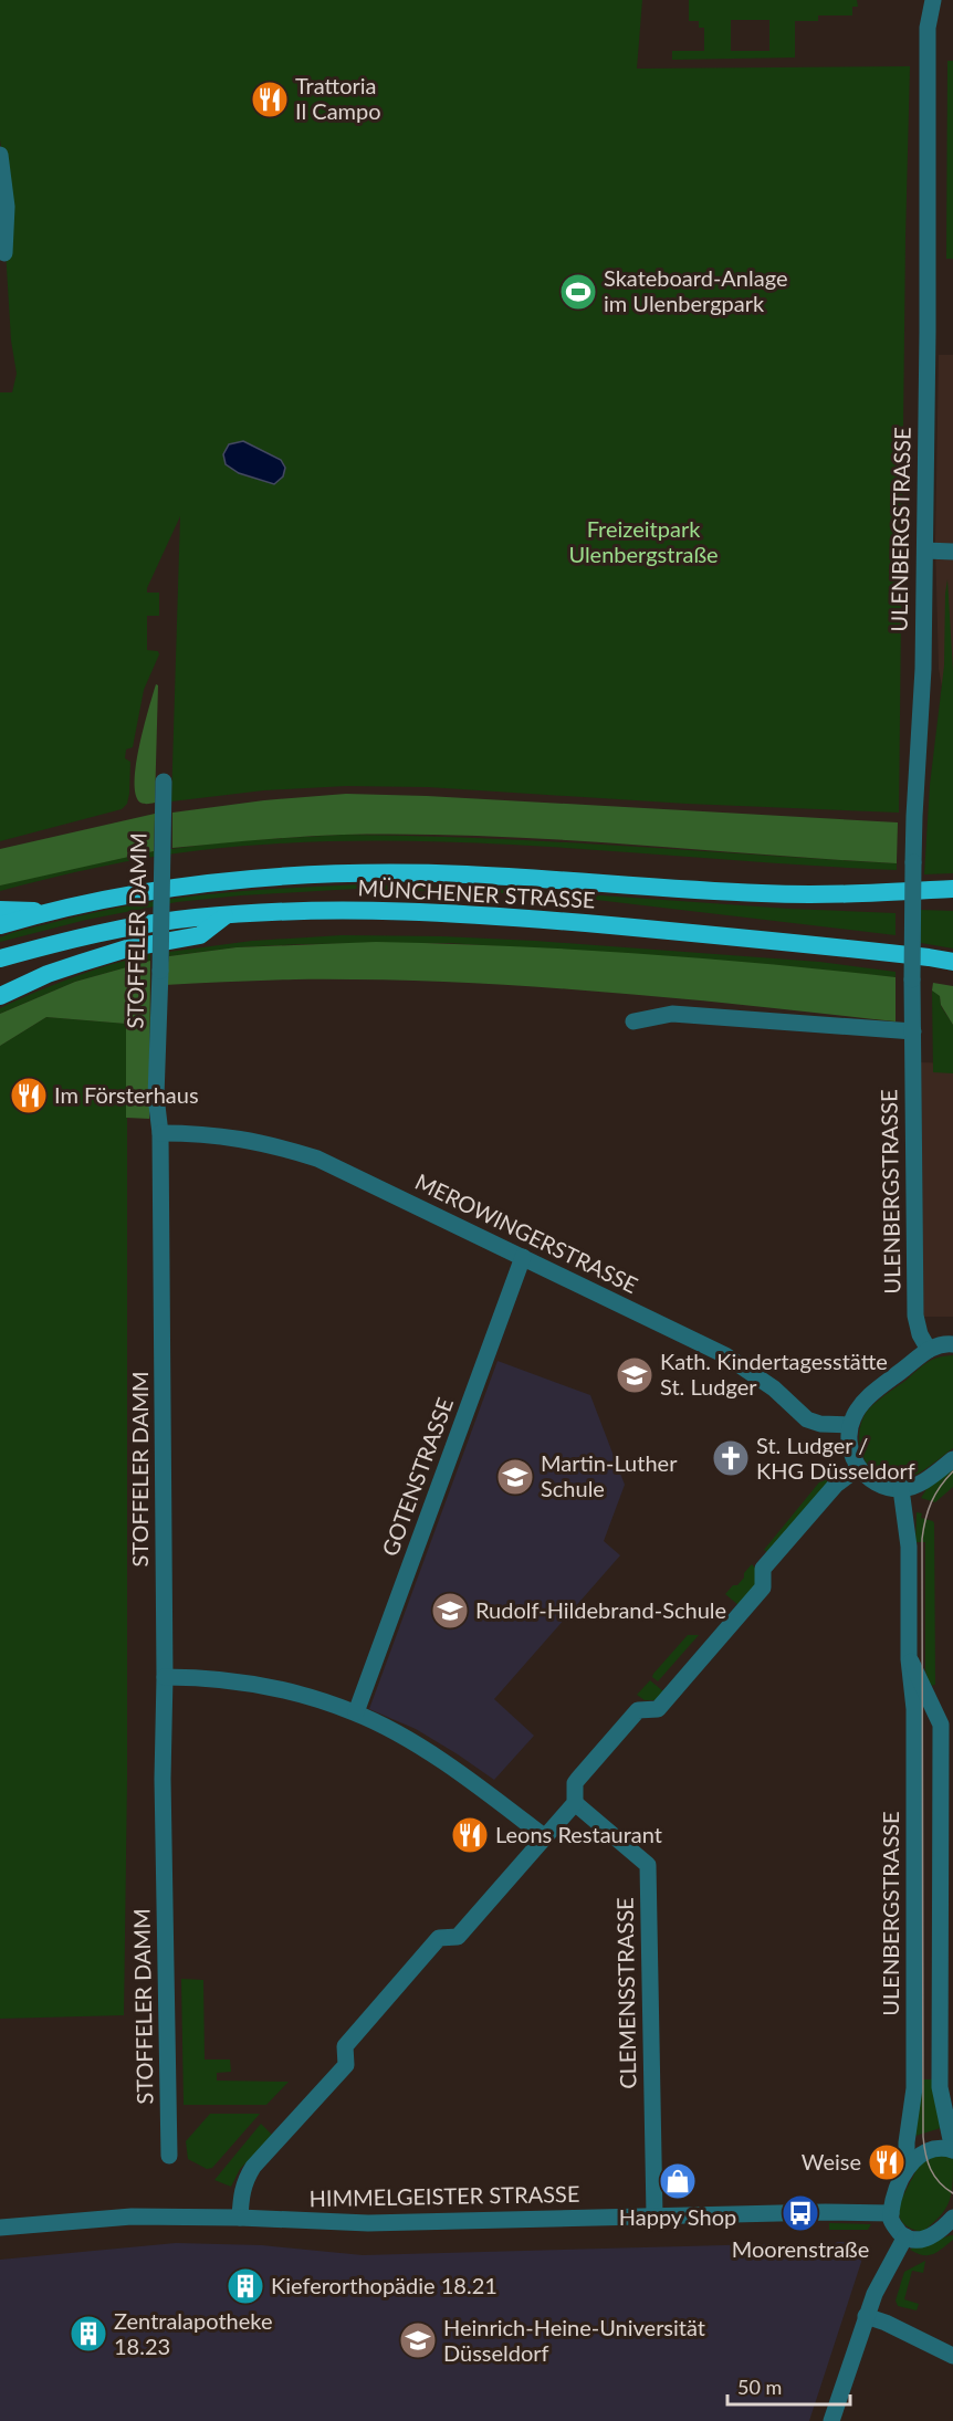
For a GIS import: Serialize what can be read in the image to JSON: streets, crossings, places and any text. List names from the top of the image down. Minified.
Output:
{"streets":{"highway":["MÜNCHENER STRASSE"],"street":["ULENBERGSTRASSE","STOFFELER DAMM","MEROWINGERSTRASSE","GOTENSTRASSE","CLEMENSSTRASSE","HIMMELGEISTER STRASSE"]},"crossings":[["STOFFELER DAMM","MEROWINGERSTRASSE"],["MEROWINGERSTRASSE","GOTENSTRASSE"],["CLEMENSSTRASSE","HIMMELGEISTER STRASSE"]],"parks":["Freizeitpark Ulenbergstraße"],"places":{"restaurant":["Trattoria Il Campo","Im Försterhaus","Leons Restaurant","Weise"],"sports":["Skateboard-Anlage im Ulenbergpark"],"school or university":["Kath. Kindertagesstätte St. Ludger","Martin-Luther Schule","Rudolf-Hildebrand-Schule","Heinrich-Heine-Universität Düsseldorf"],"church":["St. Ludger / KHG Düsseldorf"],"shop":["Happy Shop"],"bus stop":["Moorenstraße"],"building":["Kieferorthopädie 18.21","Zentralapotheke 18.23"]},"scale_bar":"50 m"}
